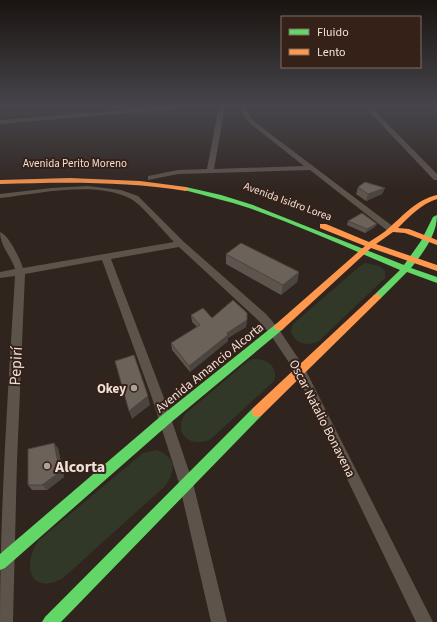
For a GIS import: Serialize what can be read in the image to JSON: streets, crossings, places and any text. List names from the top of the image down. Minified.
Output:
{"streets":{"main road":["Avenida Perito Moreno","Avenida Isidro Lorea","Avenida Amancio Alcorta"],"street":["Pepirí","Oscar Natalio Bonavena"]},"crossings":[["Avenida Perito Moreno","Avenida Isidro Lorea"],["Avenida Isidro Lorea","Avenida Amancio Alcorta"],["Pepirí","Avenida Amancio Alcorta"],["Avenida Amancio Alcorta","Oscar Natalio Bonavena"]],"places":["Okey","Alcorta"],"legend":["Fluido","Lento"]}
